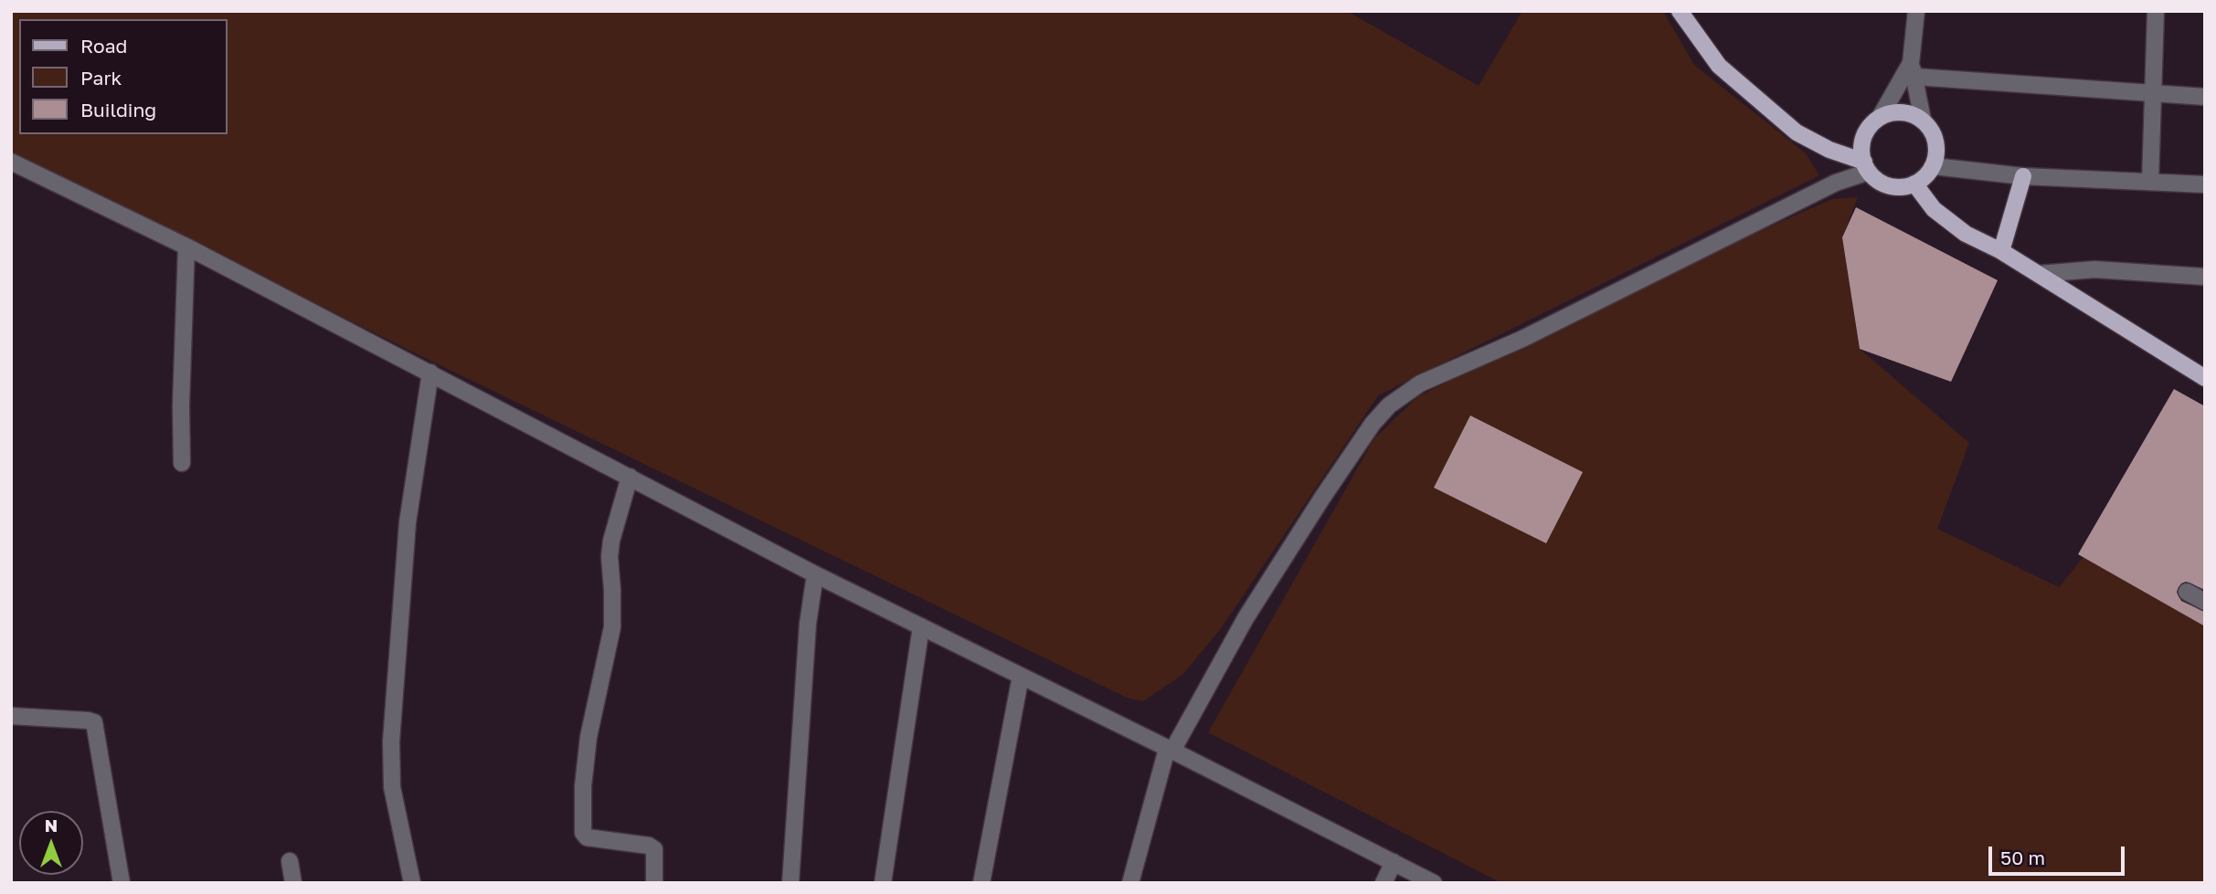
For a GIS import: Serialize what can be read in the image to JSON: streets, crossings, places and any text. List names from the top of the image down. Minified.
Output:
{"legend":["Road","Park","Building"],"scale_bar":"50 m","north":"top"}
